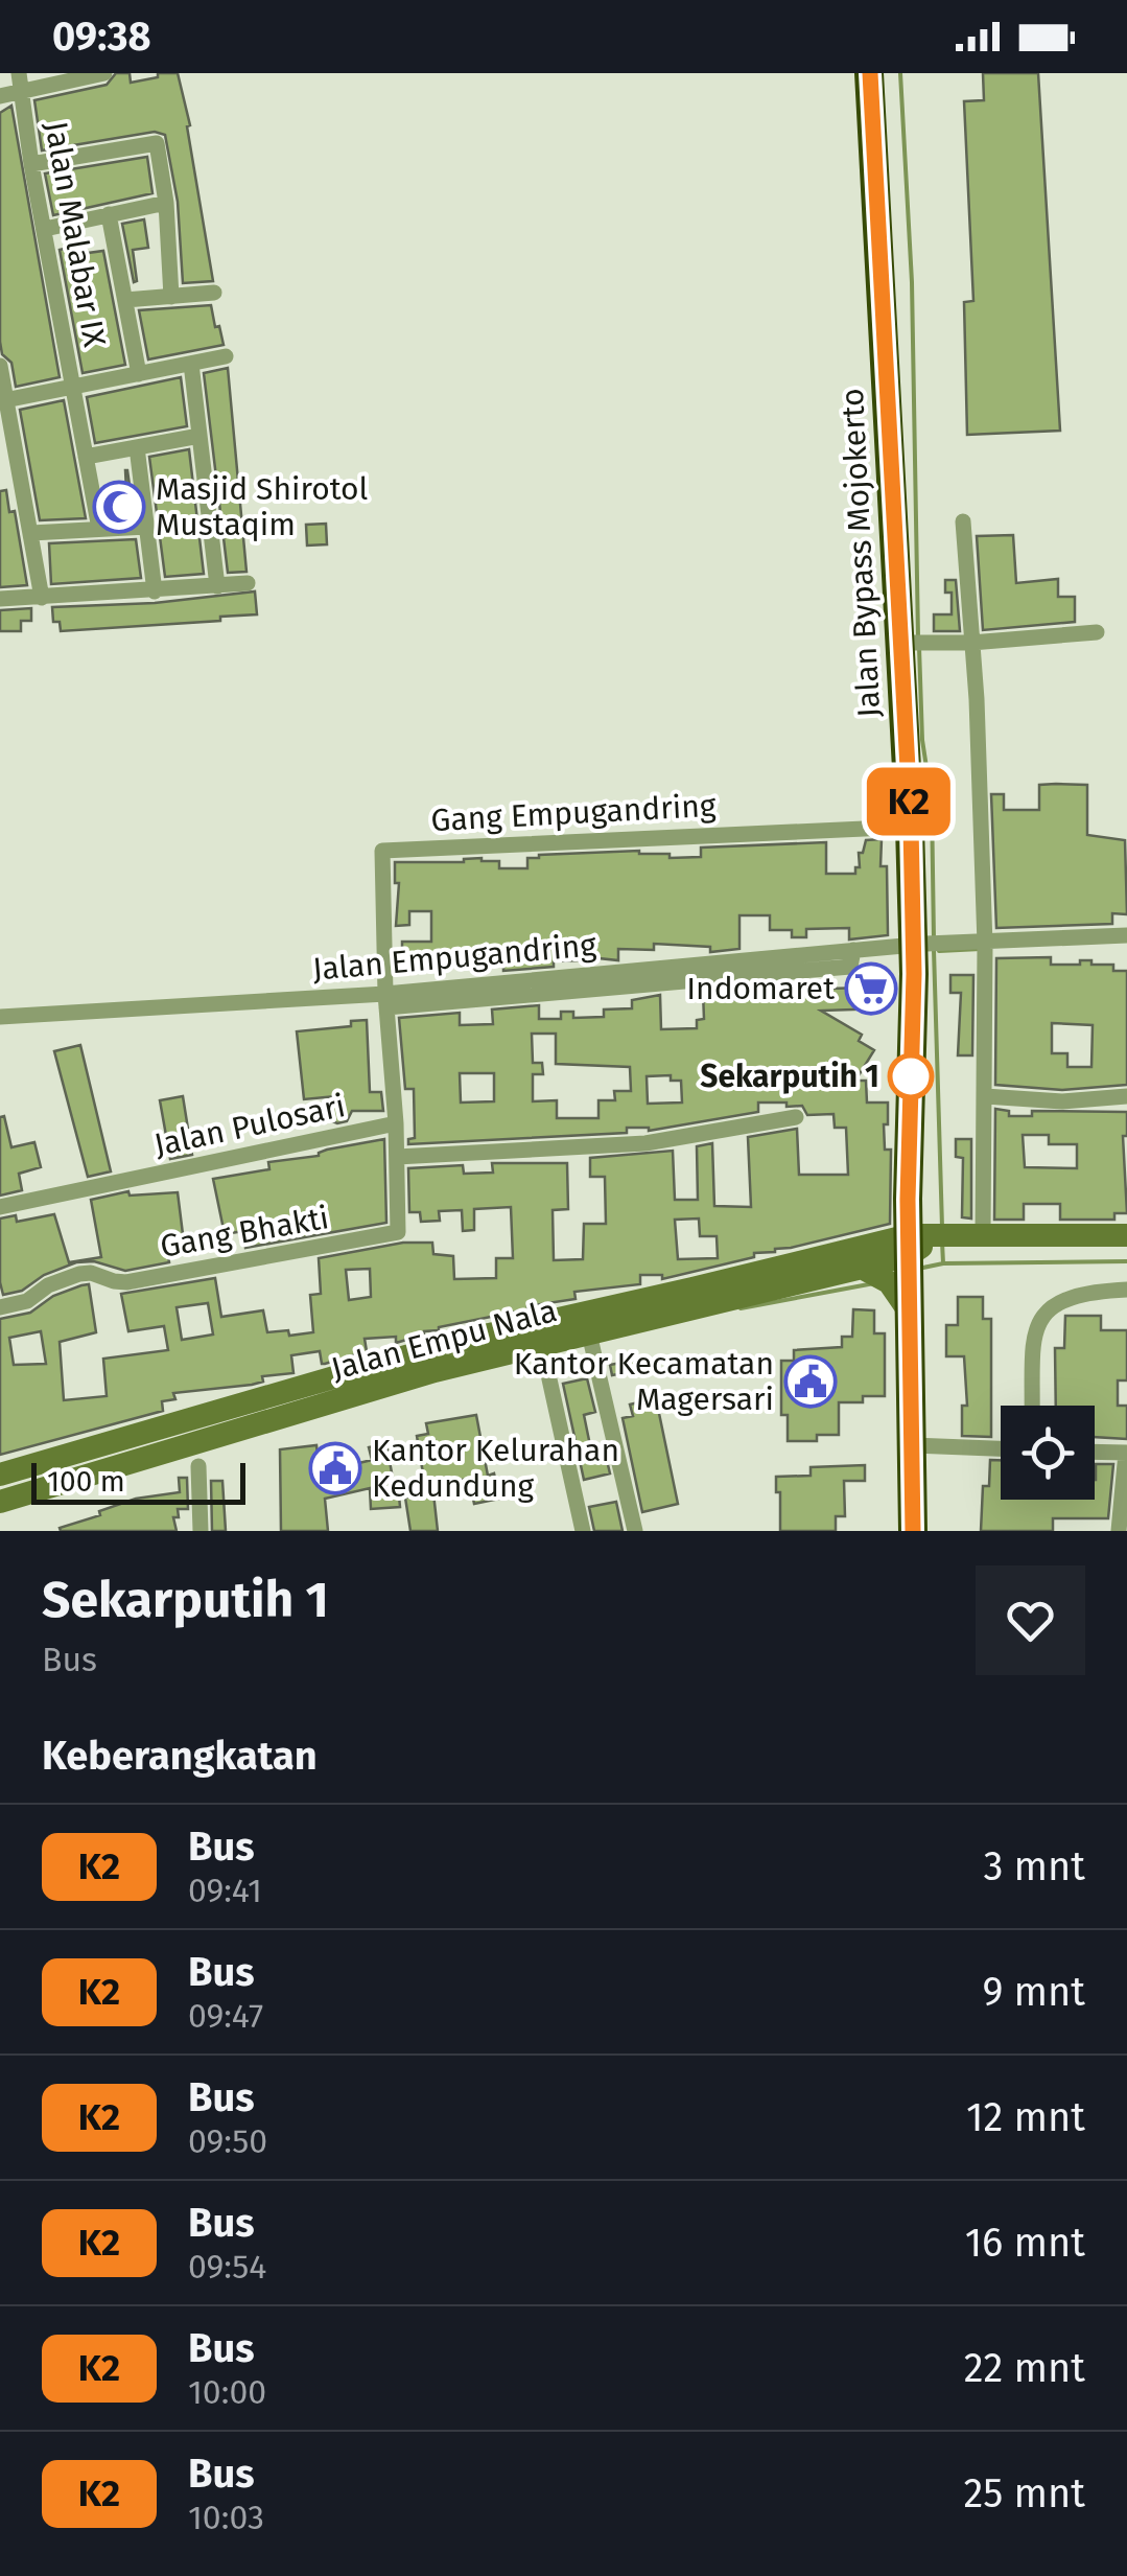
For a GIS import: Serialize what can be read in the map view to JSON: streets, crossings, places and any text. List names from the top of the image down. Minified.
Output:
{"streets":{"highway":["Jalan Bypass Mojokerto"],"main road":["Jalan Empu Nala"],"street":["Jalan Malabar IX","Gang Empugandring","Jalan Empugandring","Jalan Pulosari","Gang Bhakti"]},"crossings":[["Jalan Bypass Mojokerto","Gang Empugandring"],["Jalan Bypass Mojokerto","Jalan Empugandring"],["Jalan Bypass Mojokerto","Jalan Empu Nala"],["Gang Empugandring","Jalan Empugandring"],["Gang Empugandring","Jalan Pulosari"],["Jalan Empugandring","Jalan Pulosari"],["Jalan Pulosari","Gang Bhakti"]],"places":{"mosque":["Masjid Shirotol Mustaqim"],"supermarket":["Indomaret"],"other":["Sekarputih 1"],"public building":["Kantor Kecamatan Magersari","Kantor Kelurahan Kedundung"]},"lines":["bus line K2"],"scale_bar":"100 m","page":{"status":"09:38","on_map":"K2","scale":"100 m","heading":[["Sekarputih 1","Bus"],"Keberangkatan"],"list":[{"mark":"K2","name":"Bus","note":"09:41","value":"3 mnt"},{"mark":"K2","name":"Bus","note":"09:47","value":"9 mnt"},{"mark":"K2","name":"Bus","note":"09:50","value":"12 mnt"},{"mark":"K2","name":"Bus","note":"09:54","value":"16 mnt"},{"mark":"K2","name":"Bus","note":"10:00","value":"22 mnt"},{"mark":"K2","name":"Bus","note":"10:03","value":"25 mnt"}]}}
